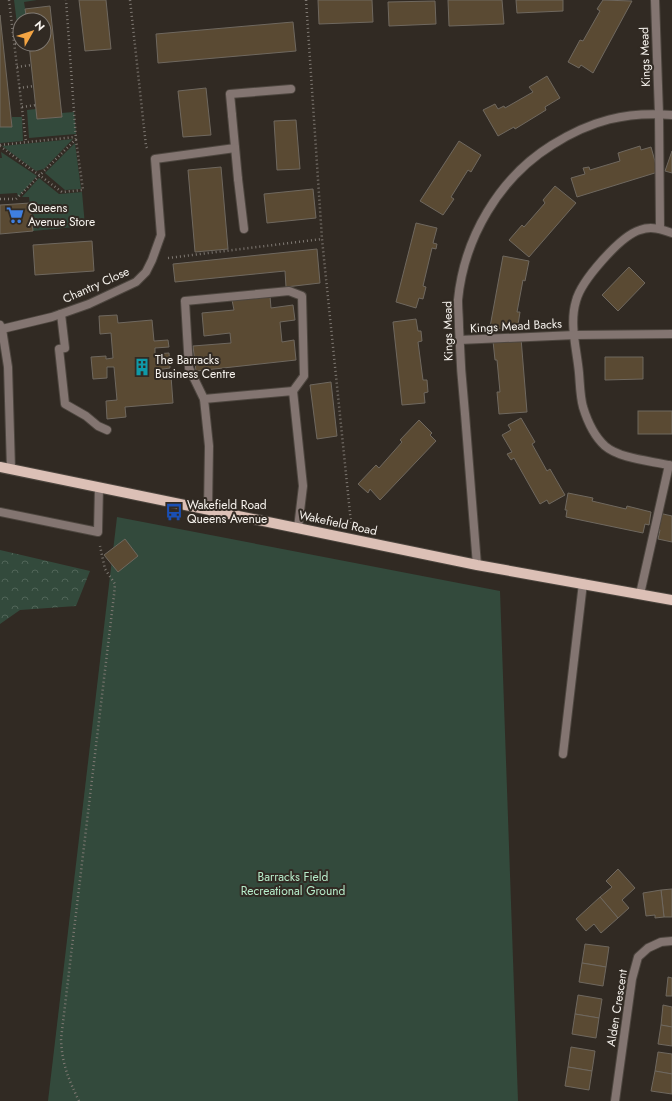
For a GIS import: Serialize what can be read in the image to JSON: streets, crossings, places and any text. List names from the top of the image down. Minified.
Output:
{"streets":{"main road":["Wakefield Road"],"street":["Kings Mead","Chantry Close","Kings Mead Backs","Alden Crescent"]},"crossings":[["Kings Mead","Kings Mead Backs"],["Kings Mead","Wakefield Road"]],"parks":["Barracks Field Recreational Ground"],"places":{"supermarket":["Queens Avenue Store"],"building":["The Barracks Business Centre"],"bus stop":["Wakefield Road Queens Avenue"]},"north":"top right"}
